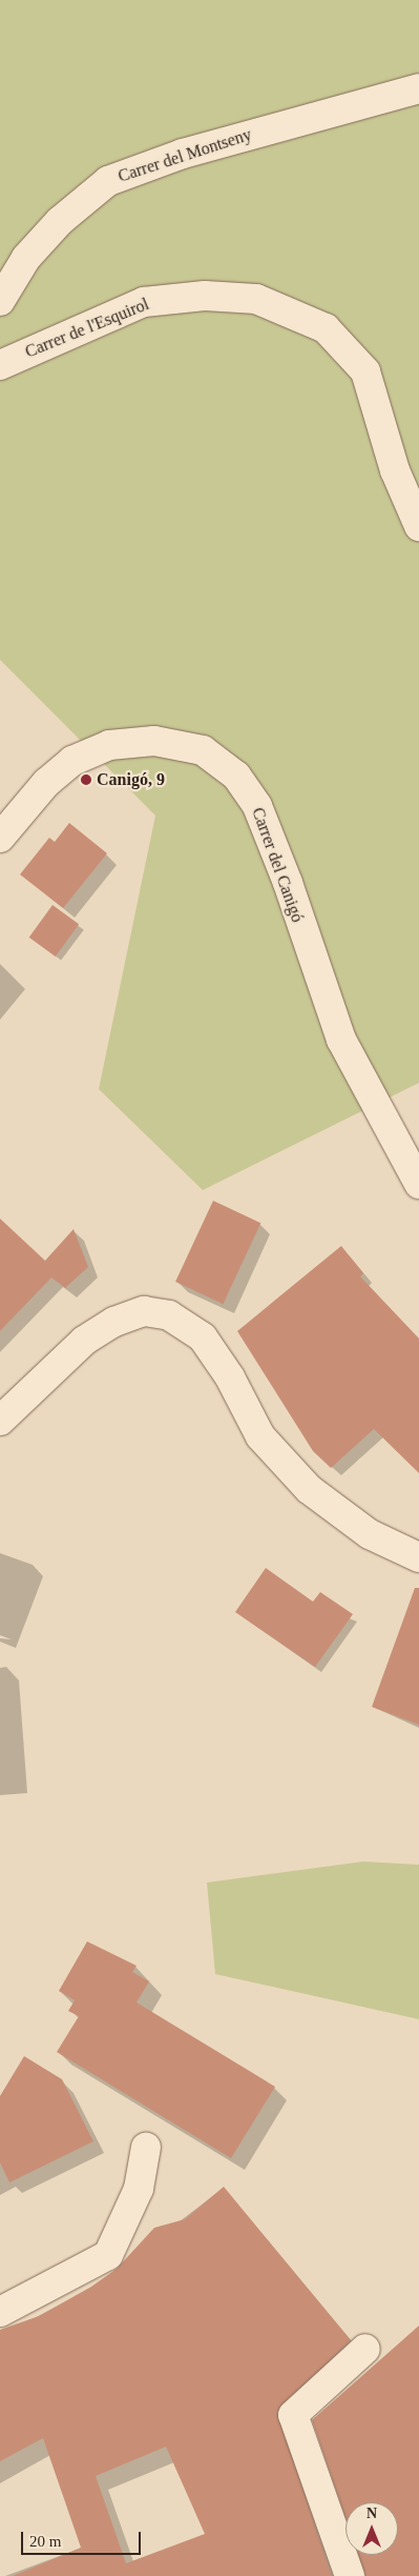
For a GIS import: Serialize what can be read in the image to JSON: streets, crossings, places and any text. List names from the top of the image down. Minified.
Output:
{"streets":{"street":["Carrer del Montseny","Carrer de l'Esquirol","Carrer del Canigó"]},"places":["Canigó, 9"],"scale_bar":"20 m","north":"top"}
